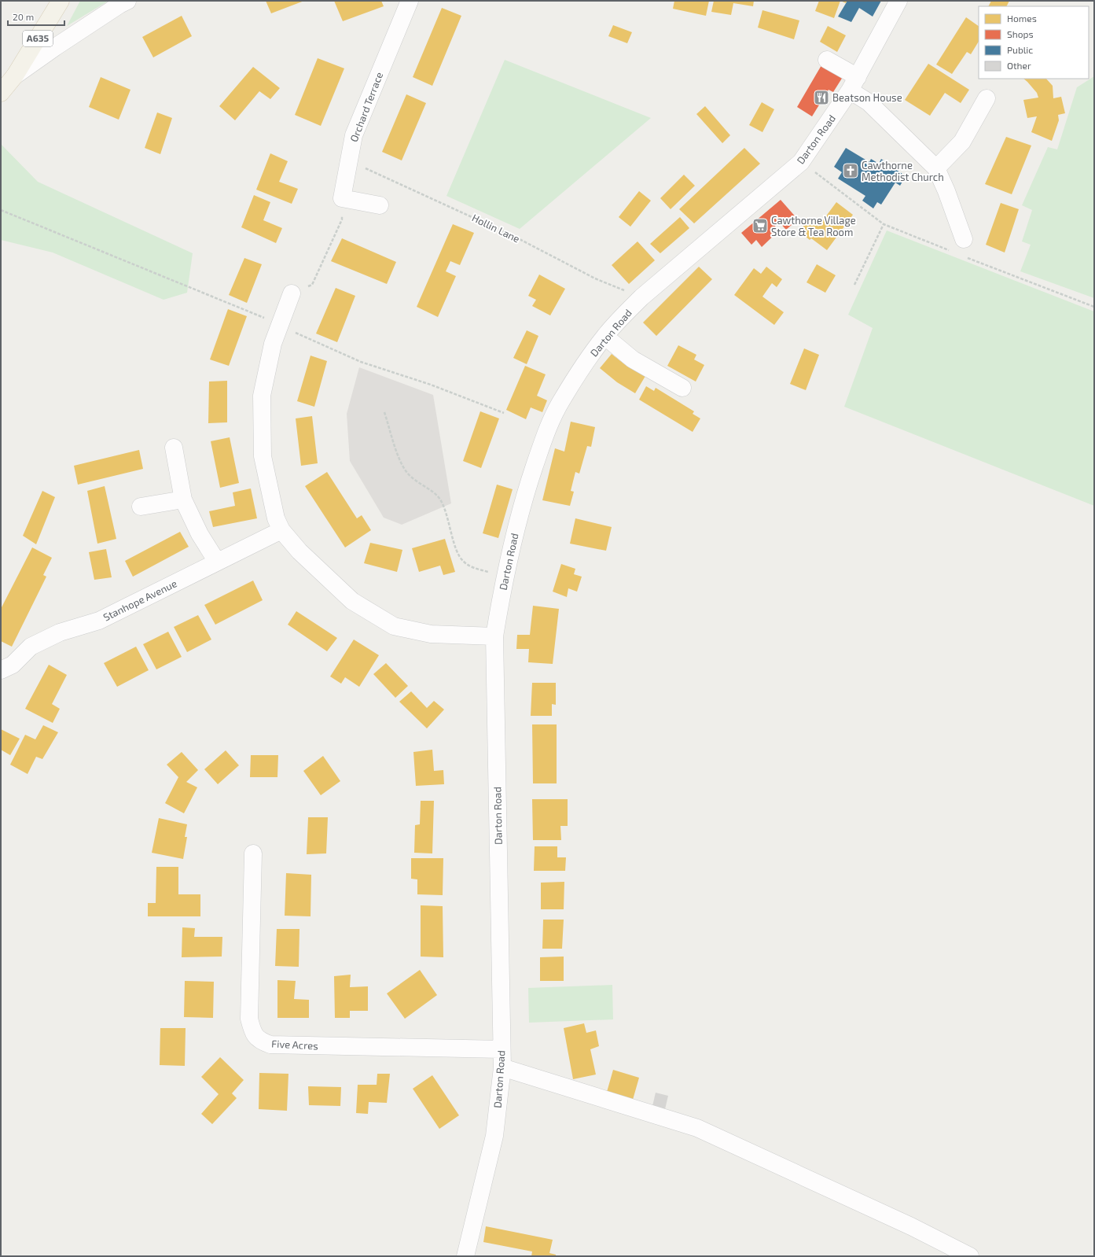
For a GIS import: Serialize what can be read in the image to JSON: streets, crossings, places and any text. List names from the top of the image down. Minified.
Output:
{"streets":{"main road":["A635"],"street":["Orchard Terrace","Darton Road","Stanhope Avenue","Five Acres"],"path":["Hollin Lane"]},"crossings":[["Orchard Terrace","Hollin Lane"],["Darton Road","Hollin Lane"],["Darton Road","Five Acres"]],"places":{"restaurant":["Beatson House"],"church":["Cawthorne Methodist Church"],"supermarket":["Cawthorne Village Store & Tea Room"]},"legend":["Homes","Shops","Public","Other"],"scale_bar":"20 m"}
